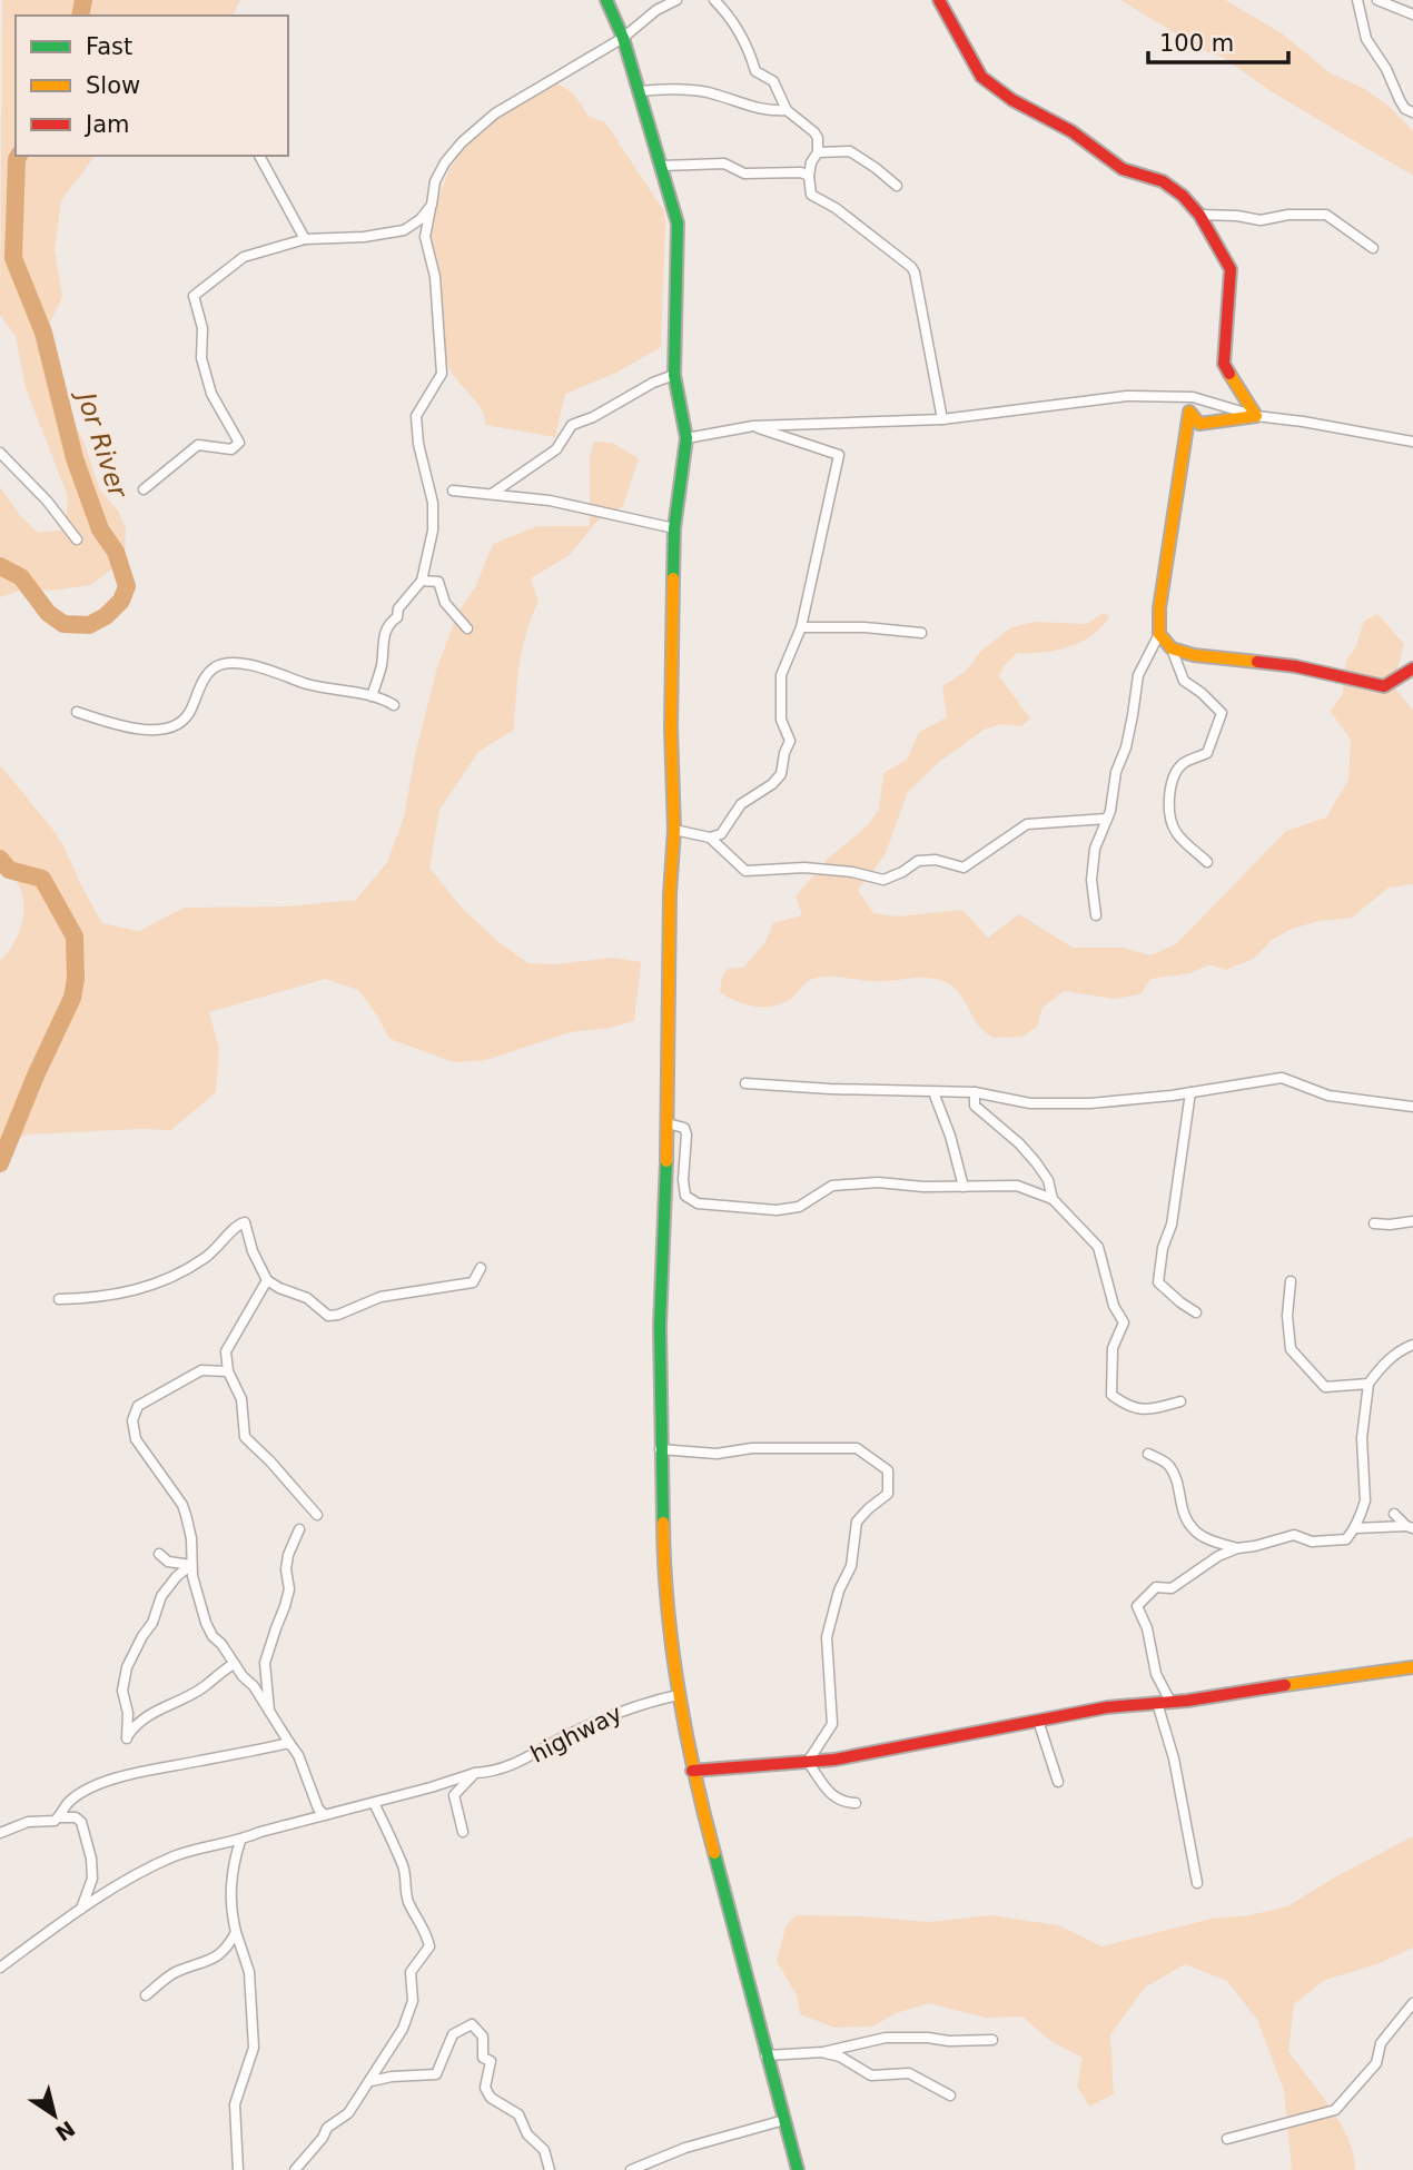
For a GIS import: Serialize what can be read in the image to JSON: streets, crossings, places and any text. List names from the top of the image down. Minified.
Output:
{"streets":{"street":["highway"]},"water":["Jor River"],"legend":["Fast","Slow","Jam"],"scale_bar":"100 m","north":"bottom right"}
